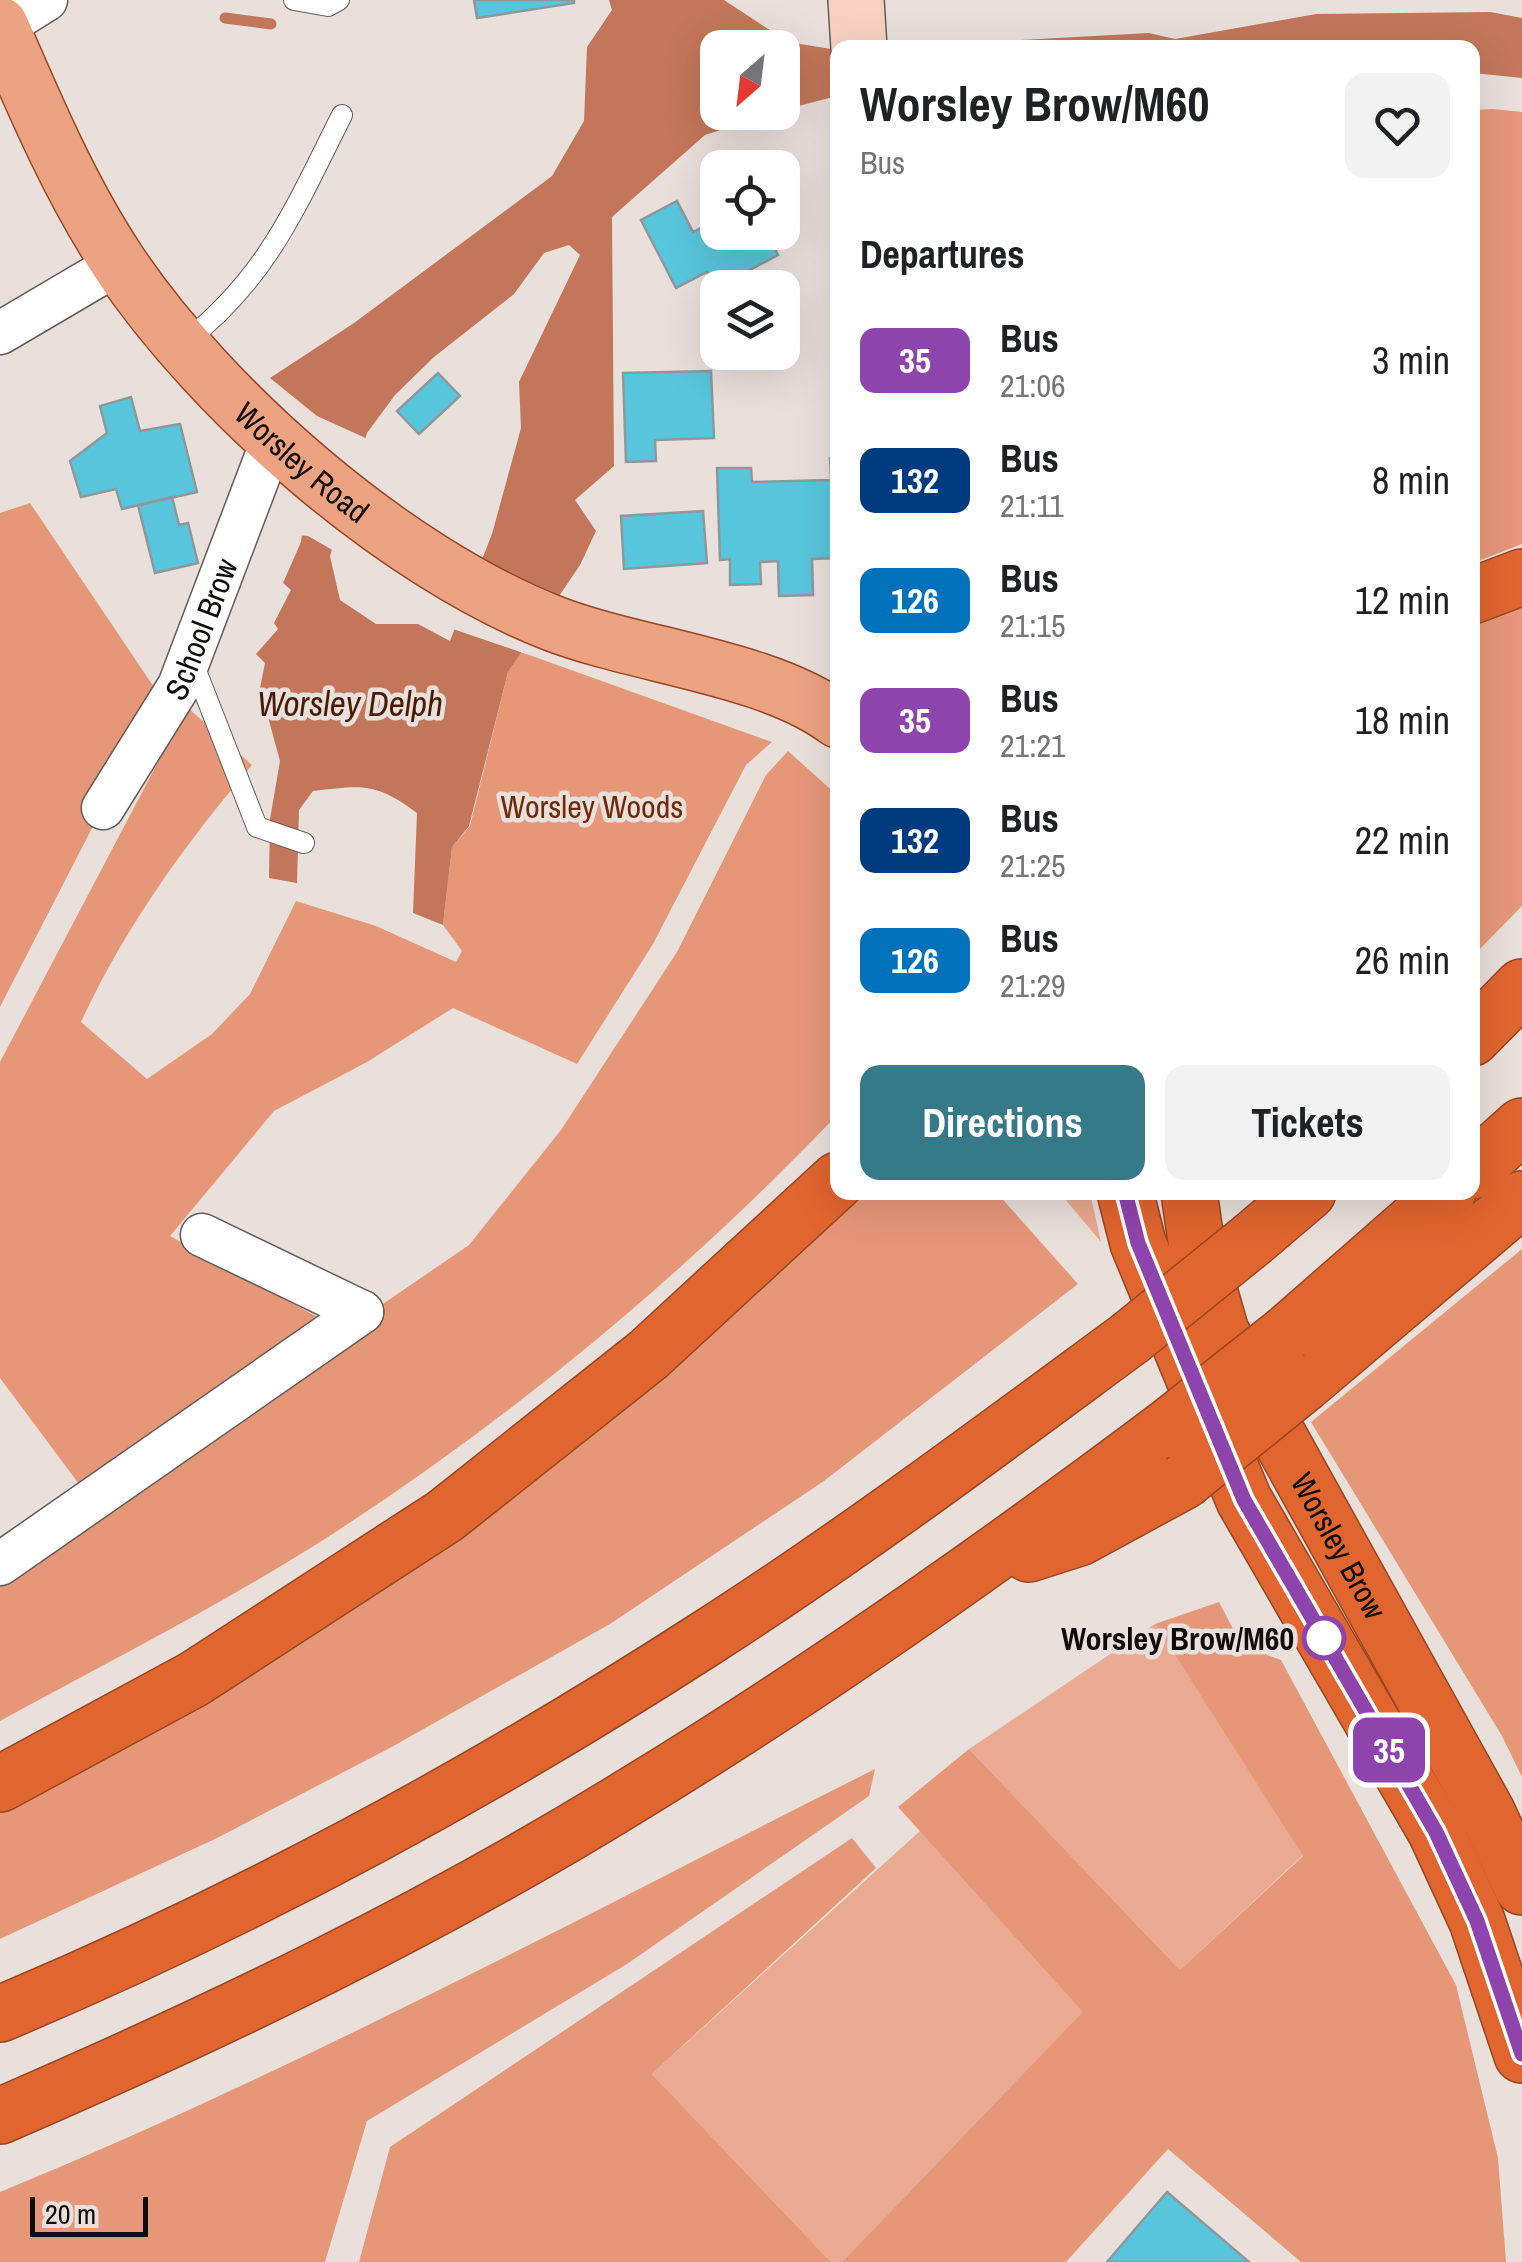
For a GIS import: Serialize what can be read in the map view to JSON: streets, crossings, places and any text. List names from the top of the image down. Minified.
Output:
{"streets":{"highway":["Worsley Brow"],"main road":["Worsley Road"],"street":["School Brow"]},"crossings":[["Worsley Road","School Brow"]],"water":["Worsley Delph"],"parks":["Worsley Woods"],"places":["Worsley Brow/M60"],"lines":["bus line 35"],"scale_bar":"20 m","north":"bottom left","page":{"on_map":"35","heading":[["Worsley Brow/M60","Bus"],"Departures"],"list":[{"mark":"35","name":"Bus","note":"21:06","value":"3 min"},{"mark":"132","name":"Bus","note":"21:11","value":"8 min"},{"mark":"126","name":"Bus","note":"21:15","value":"12 min"},{"mark":"35","name":"Bus","note":"21:21","value":"18 min"},{"mark":"132","name":"Bus","note":"21:25","value":"22 min"},{"mark":"126","name":"Bus","note":"21:29","value":"26 min"}],"buttons":["Directions","Tickets"],"scale":"20 m"}}
